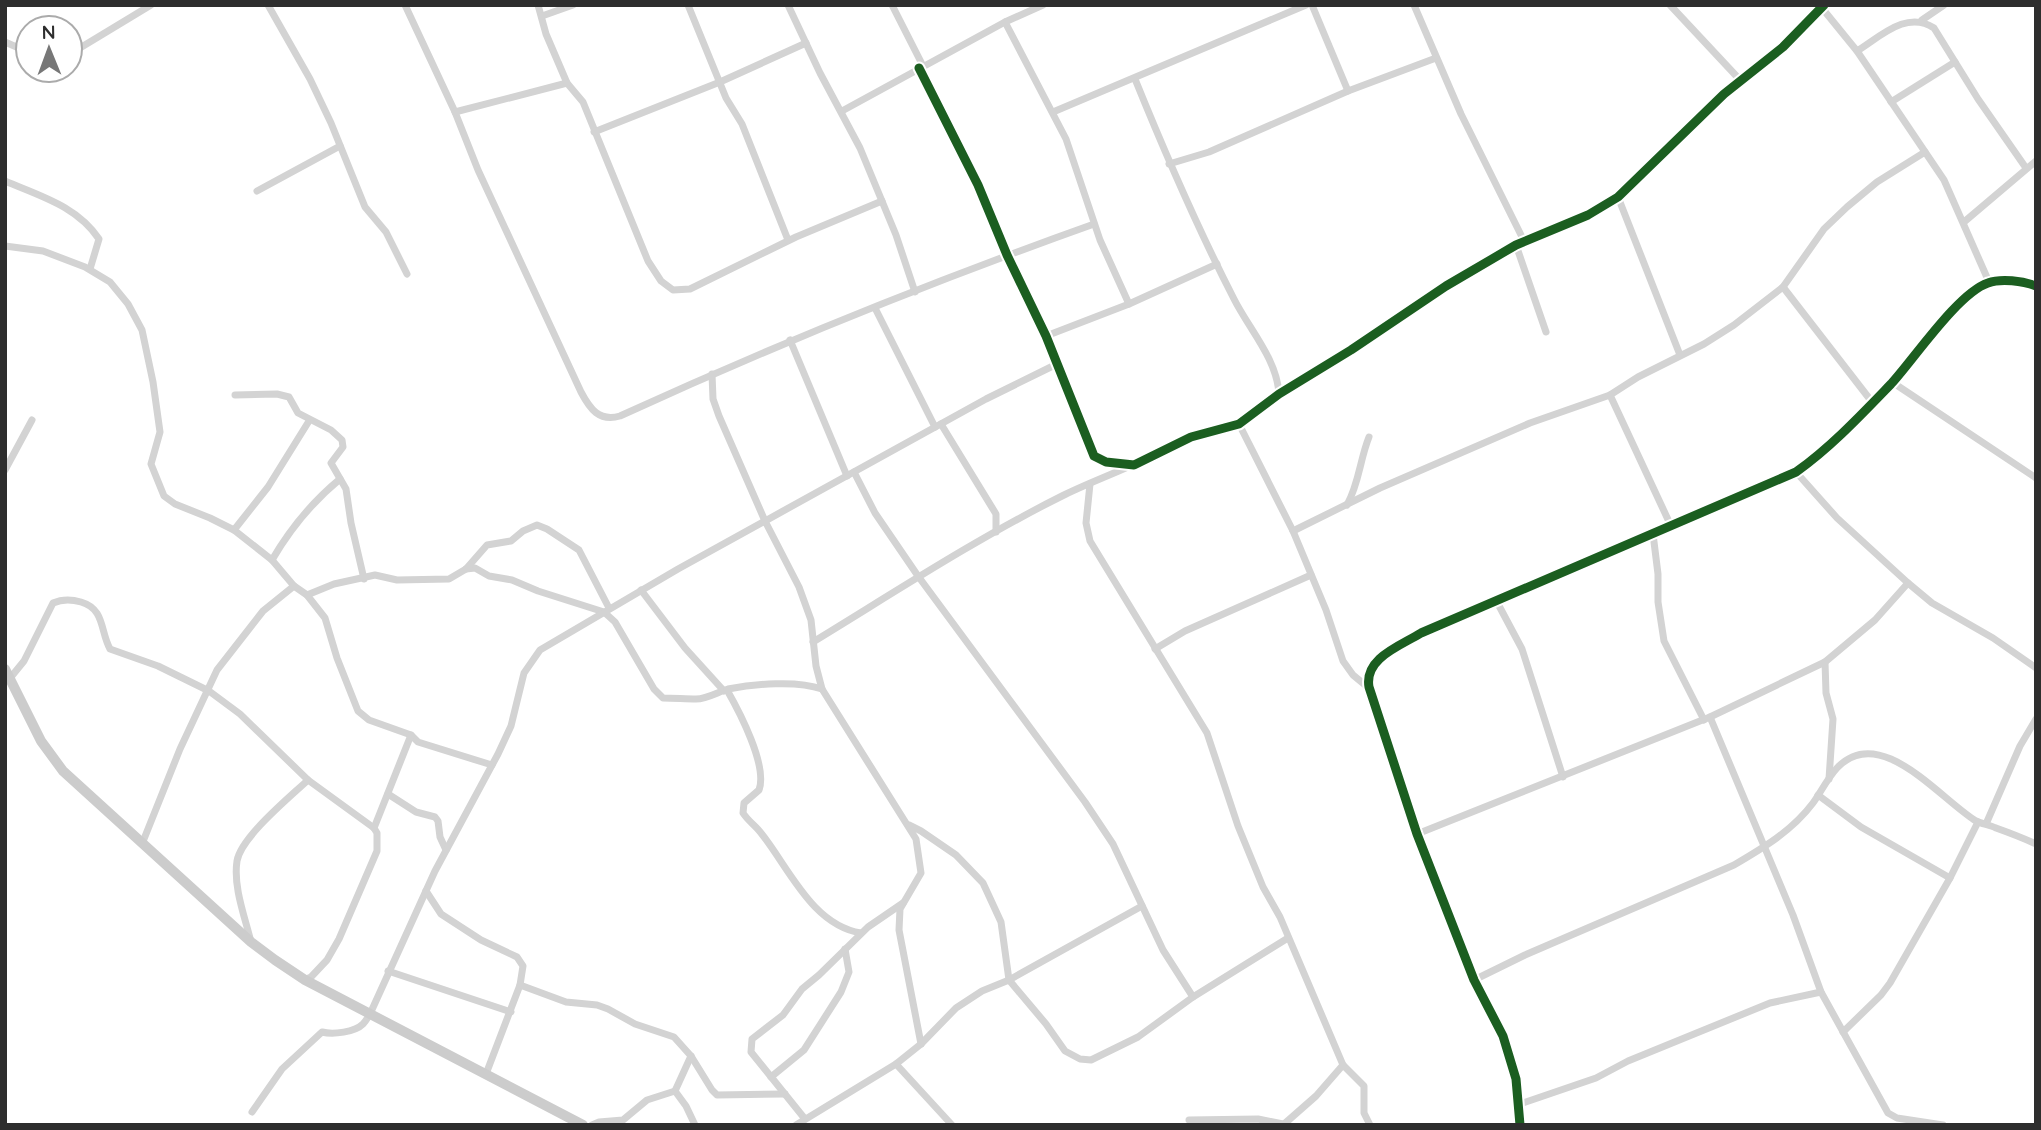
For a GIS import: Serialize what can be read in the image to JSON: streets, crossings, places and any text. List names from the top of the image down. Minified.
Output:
{"north":"top"}
